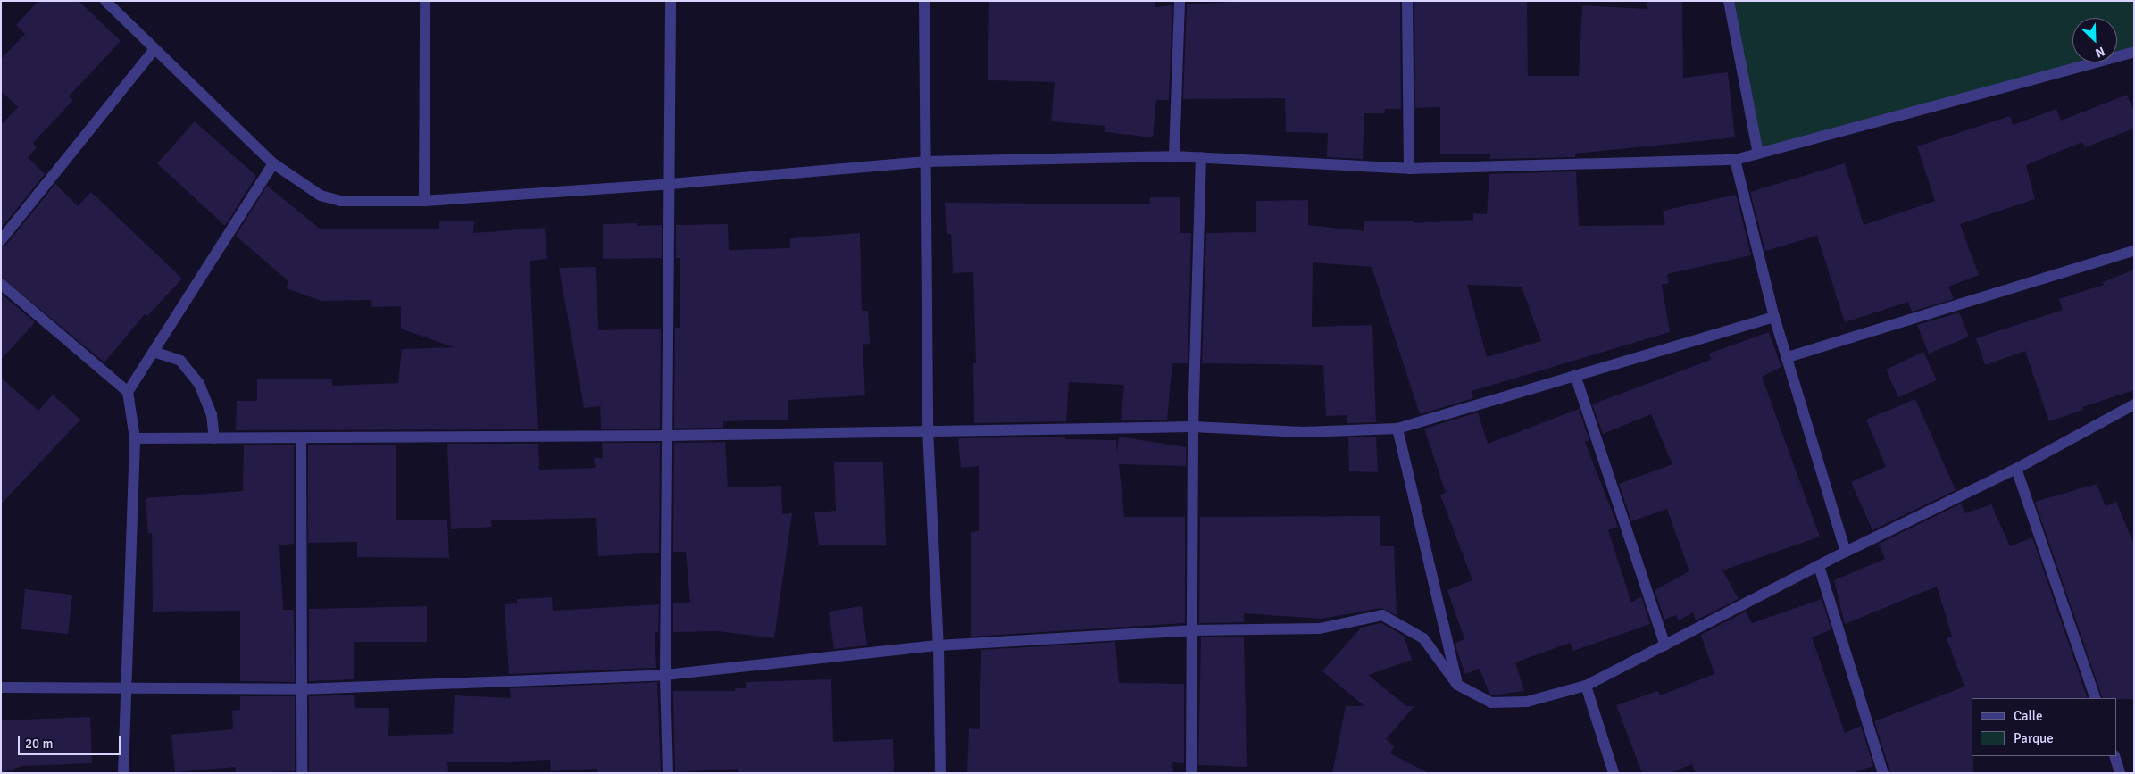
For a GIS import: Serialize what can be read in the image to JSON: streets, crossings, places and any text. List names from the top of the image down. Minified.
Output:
{"legend":["Calle","Parque"],"scale_bar":"20 m","north":"bottom right"}
